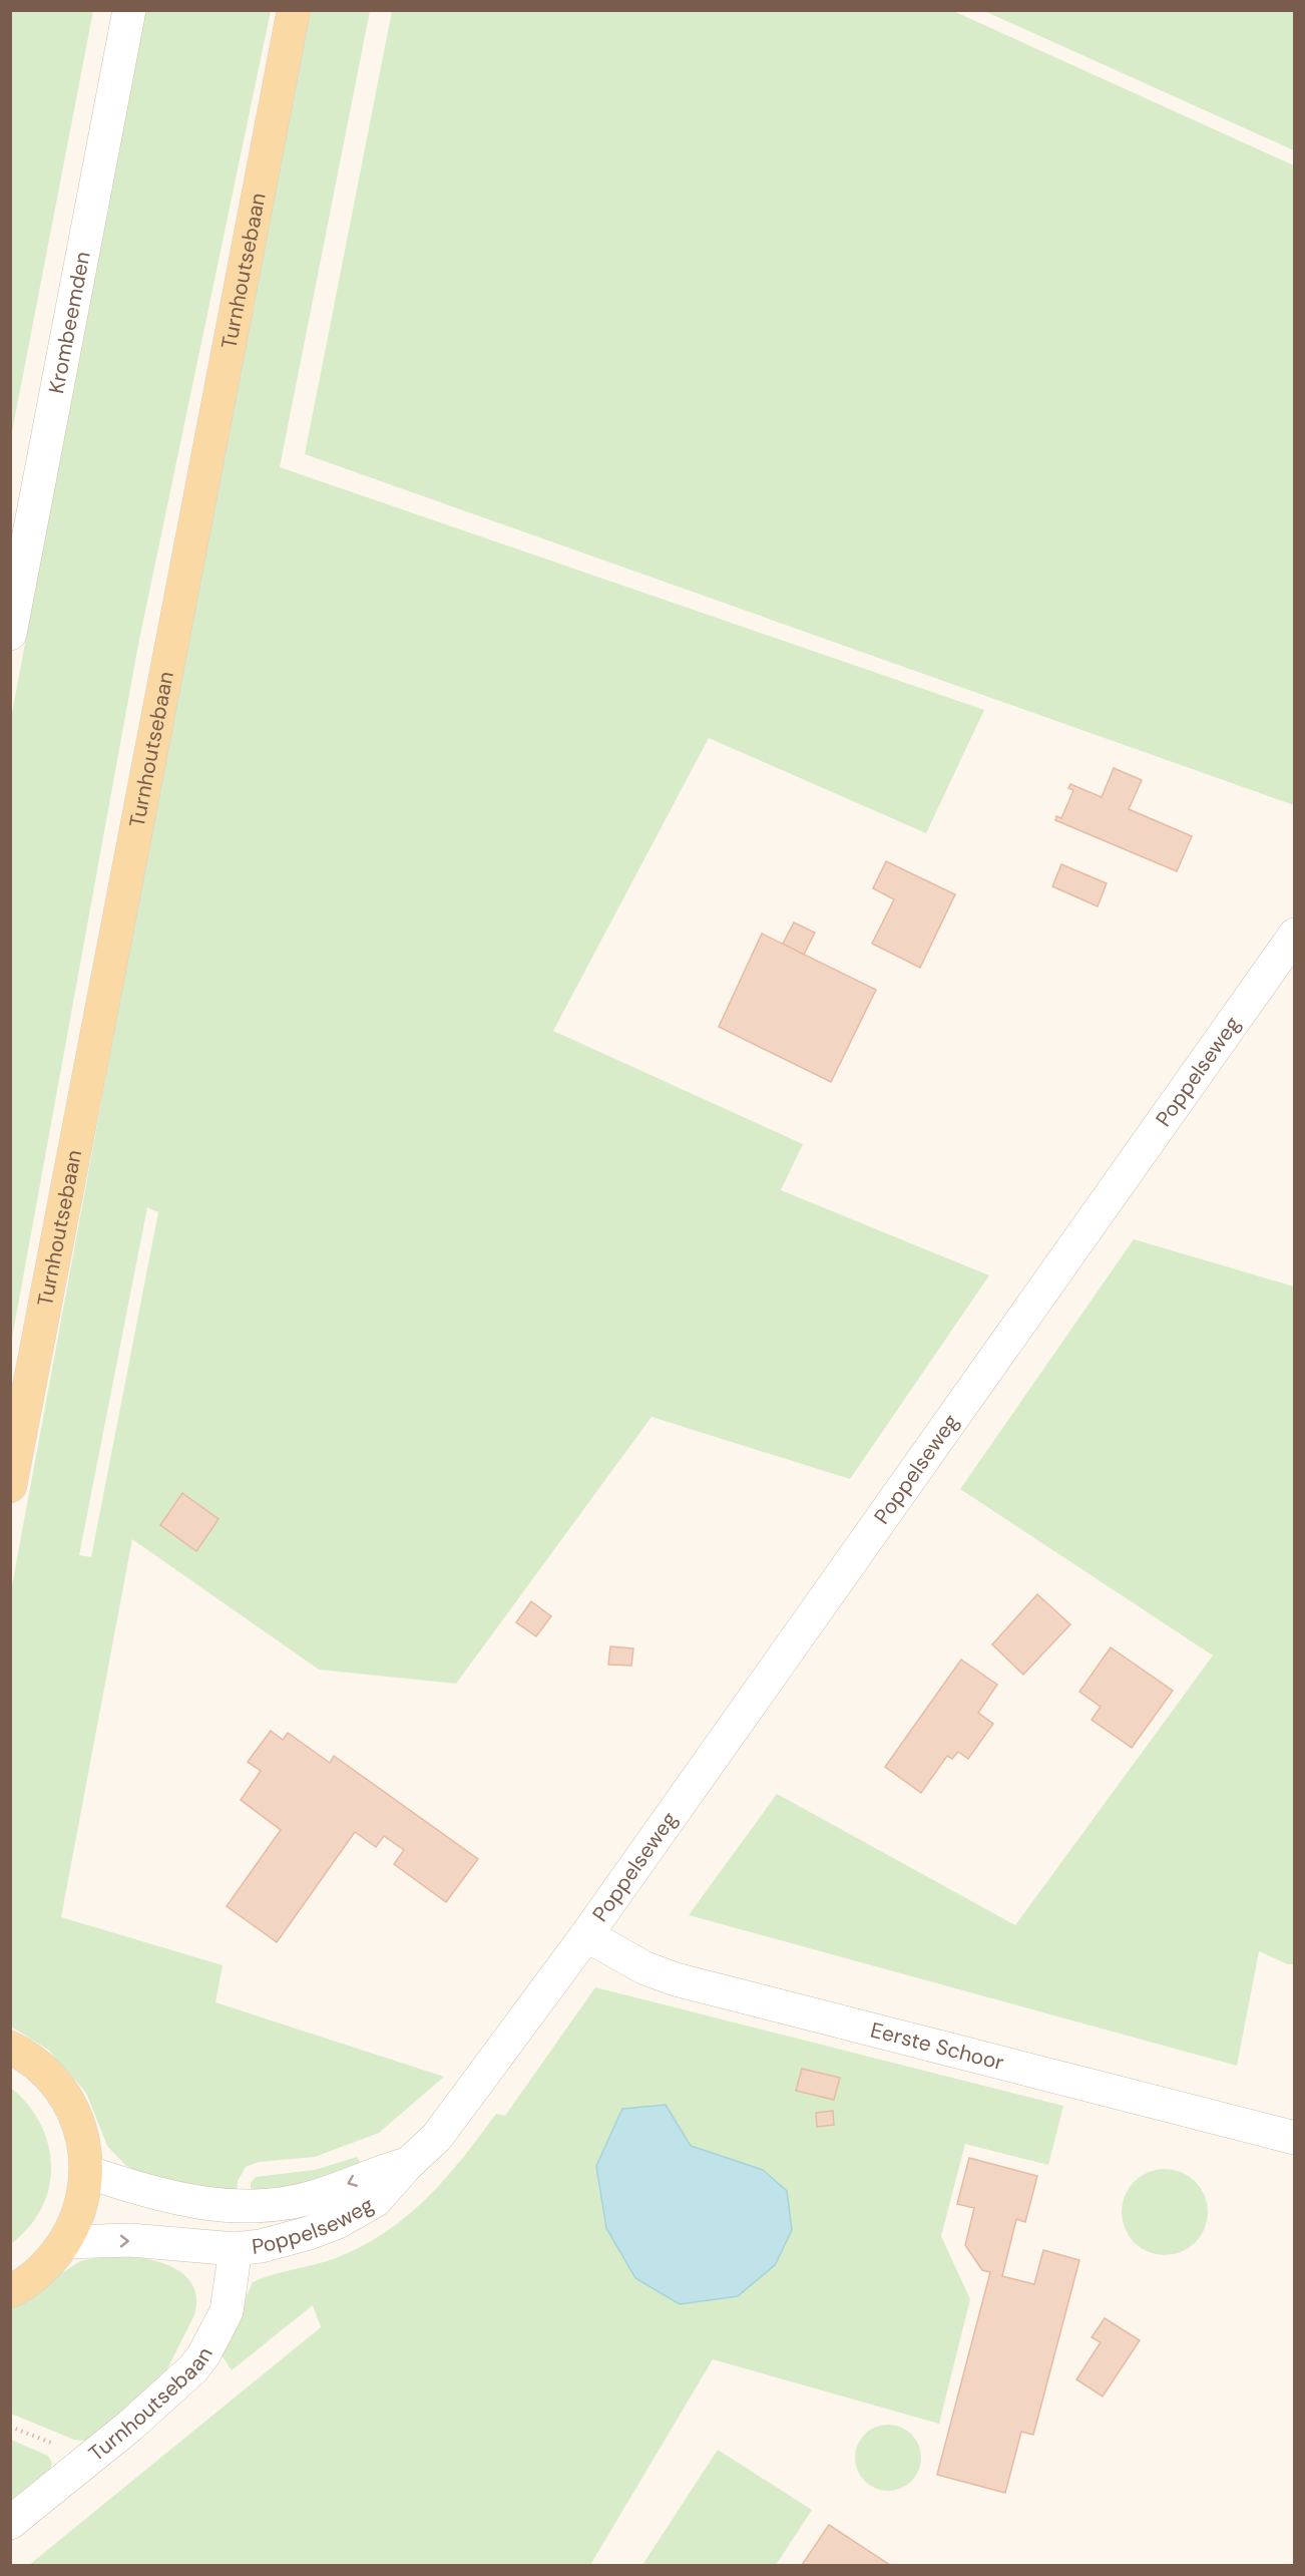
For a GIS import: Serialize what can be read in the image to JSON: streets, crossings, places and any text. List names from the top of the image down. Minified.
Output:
{"streets":{"main road":["Turnhoutsebaan"],"street":["Krombeemden","Poppelseweg","Eerste Schoor"]},"crossings":[["Turnhoutsebaan","Poppelseweg"],["Poppelseweg","Eerste Schoor"]]}
